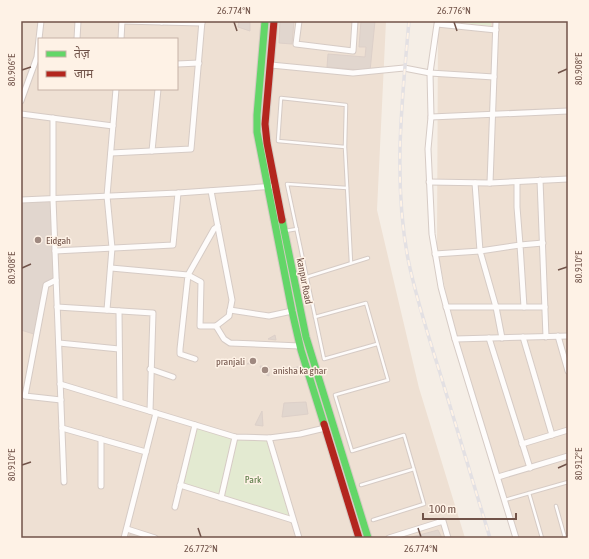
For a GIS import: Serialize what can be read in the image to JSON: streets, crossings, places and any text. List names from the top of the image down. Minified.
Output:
{"streets":{"street":["kanpur Road"]},"parks":["Park"],"places":["Eidgah","pranjali","anisha ka ghar"],"legend":["तेज़","जाम"],"scale_bar":"100 m","coordinates":["26.774°N","26.776°N","80.908°E","80.906°E","80.910°E","80.912°E","26.772°N"]}
